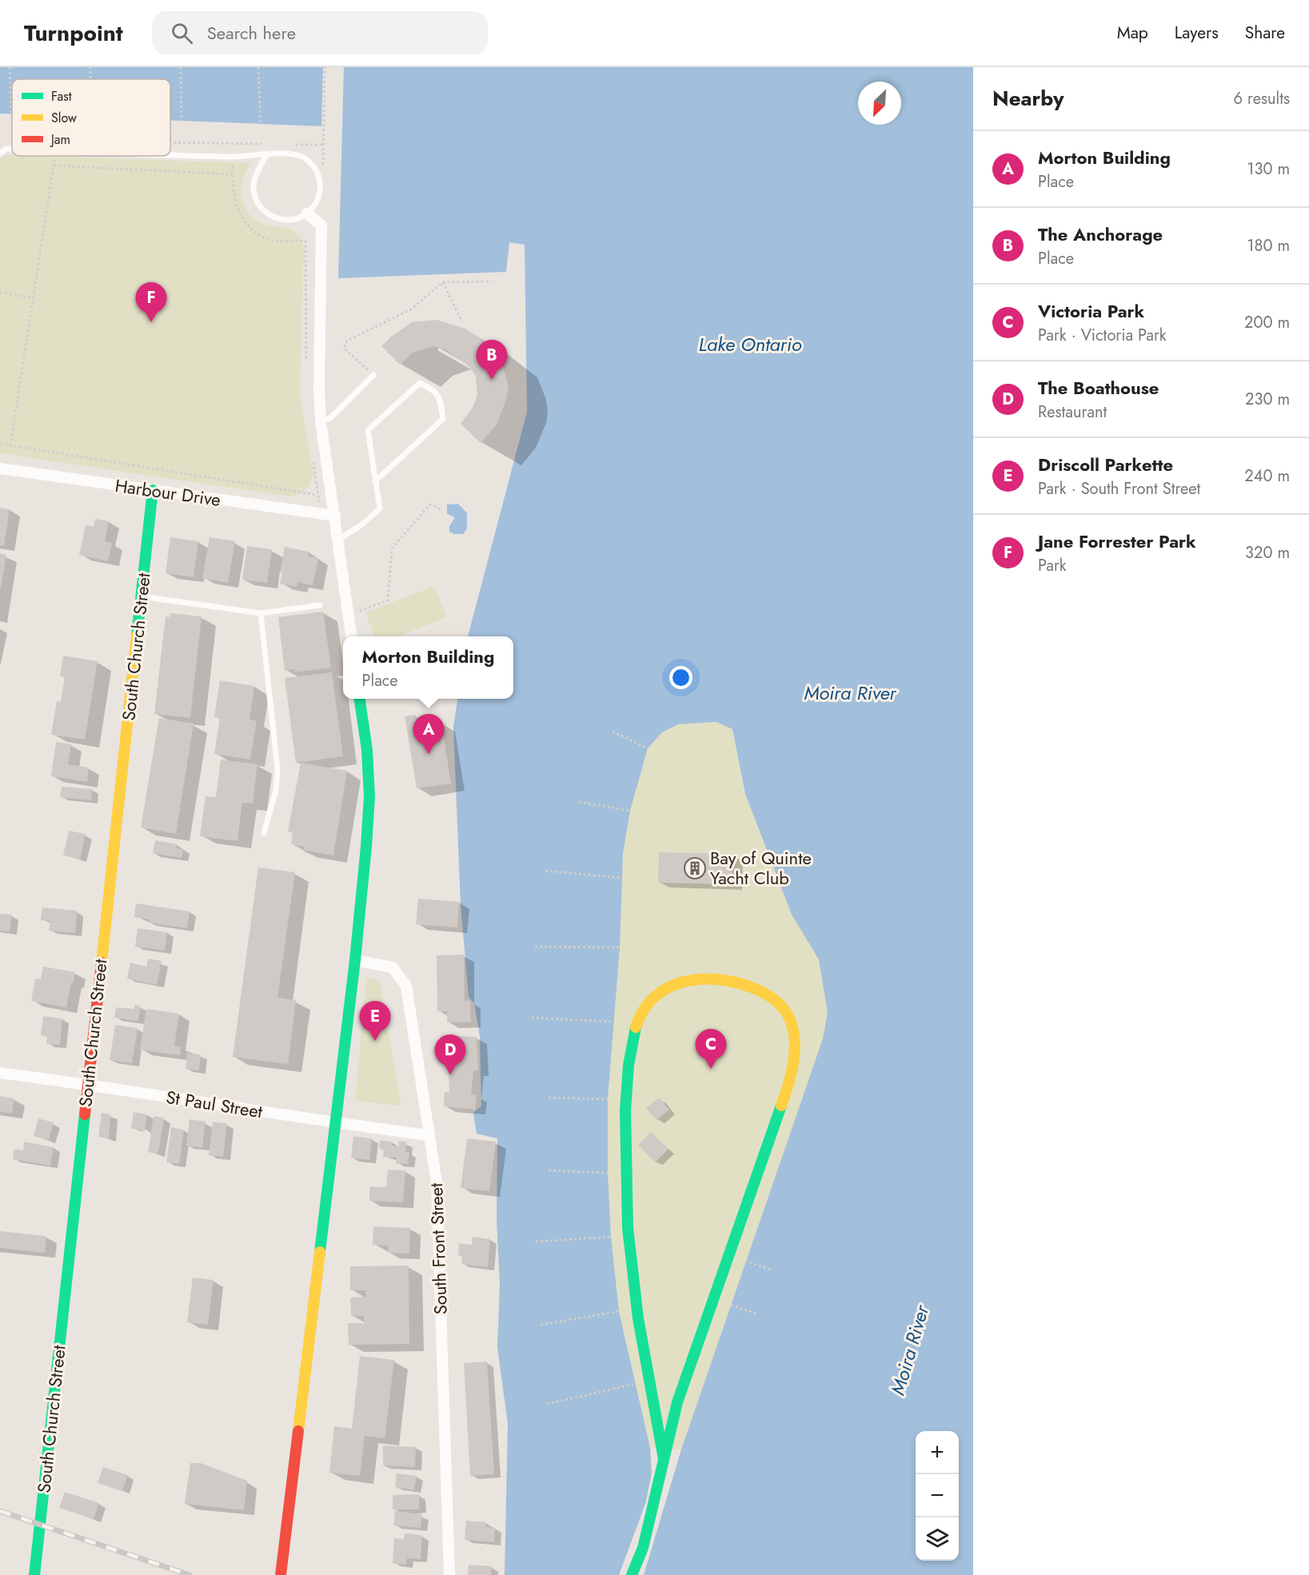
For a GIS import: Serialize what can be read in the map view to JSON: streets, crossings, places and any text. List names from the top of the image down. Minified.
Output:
{"streets":{"street":["Harbour Drive","South Church Street","St Paul Street","South Front Street"]},"crossings":[["Harbour Drive","South Church Street"],["South Church Street","St Paul Street"],["St Paul Street","South Front Street"]],"water":["Lake Ontario","Moira River"],"places":{"building":["Bay of Quinte Yacht Club"]},"legend":["Fast","Slow","Jam"],"north":"bottom left","page":{"header":"Turnpoint","search":"Search here","nav":["Map","Layers","Share"],"heading":["Nearby","6 results"],"list":[{"mark":"A","name":"Morton Building","note":"Place","value":"130 m"},{"mark":"B","name":"The Anchorage","note":"Place","value":"180 m"},{"mark":"C","name":"Victoria Park","note":"Park · Victoria Park","value":"200 m"},{"mark":"D","name":"The Boathouse","note":"Restaurant","value":"230 m"},{"mark":"E","name":"Driscoll Parkette","note":"Park · South Front Street","value":"240 m"},{"mark":"F","name":"Jane Forrester Park","note":"Park","value":"320 m"}],"pins":["F","B","A","E","C","D"],"popup":["Morton Building","Place"],"map_buttons":["+","−"]}}
